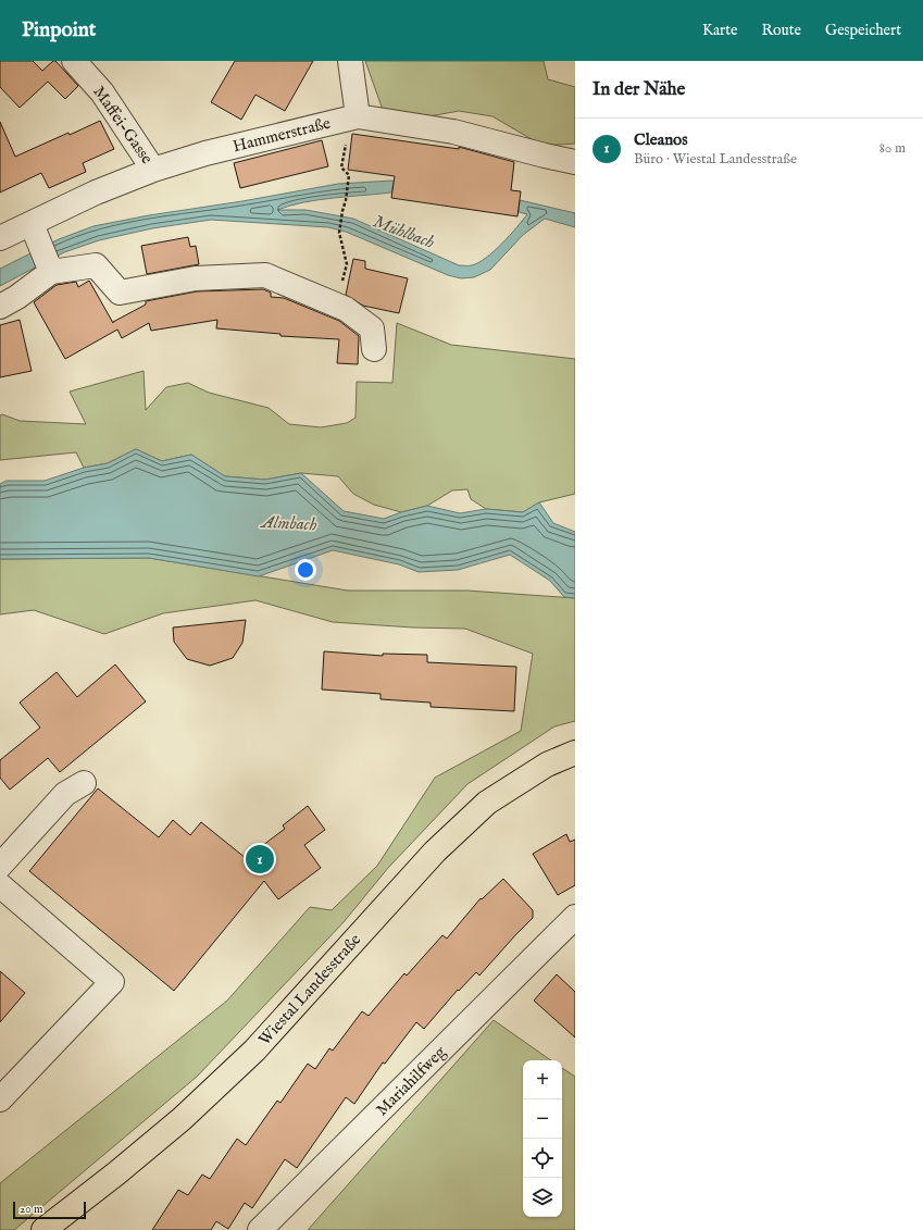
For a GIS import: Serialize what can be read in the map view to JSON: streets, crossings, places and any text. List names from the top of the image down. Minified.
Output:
{"streets":{"main road":["Wiestal Landesstraße"],"street":["Maffei-Gasse","Hammerstraße","Mariahilfweg"]},"crossings":[["Maffei-Gasse","Hammerstraße"]],"water":["Mühlbach","Almbach"],"scale_bar":"20 m","page":{"header":"Pinpoint","nav":["Karte","Route","Gespeichert"],"heading":"In der Nähe","list":[{"mark":"1","name":"Cleanos","note":"Büro · Wiestal Landesstraße","value":"80 m"}],"pins":"1","map_buttons":["+","−"],"scale":"20 m"}}
